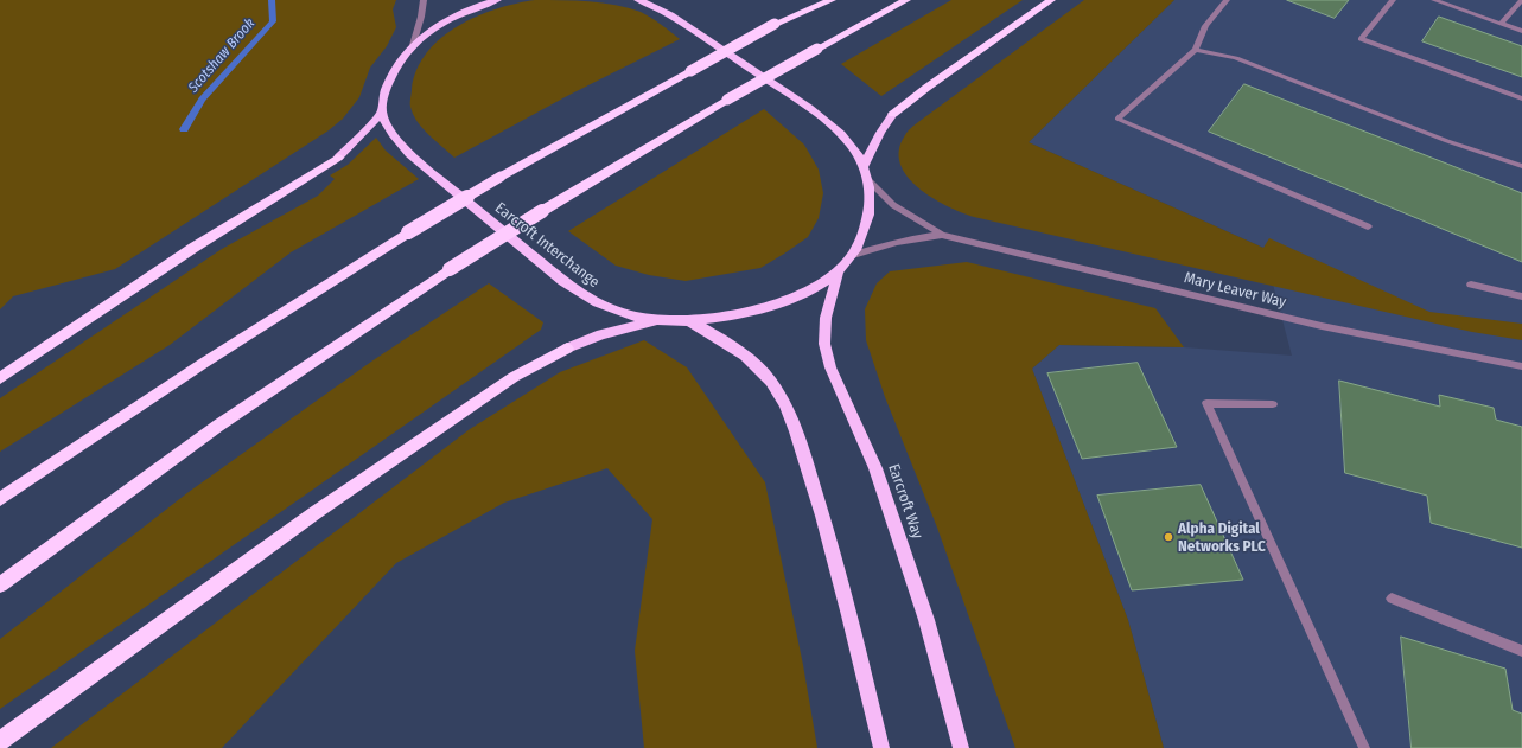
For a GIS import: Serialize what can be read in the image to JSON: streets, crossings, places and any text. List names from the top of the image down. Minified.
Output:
{"streets":{"highway":["Earcroft Interchange","Earcroft Way"],"street":["Mary Leaver Way"]},"crossings":[["Earcroft Interchange","Mary Leaver Way"],["Earcroft Interchange","Earcroft Way"]],"water":["Scotshaw Brook"],"places":["Alpha Digital Networks PLC"]}
